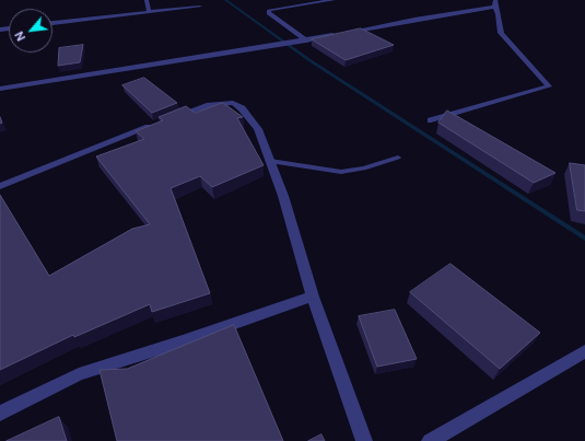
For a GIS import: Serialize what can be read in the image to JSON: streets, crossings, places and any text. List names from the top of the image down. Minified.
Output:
{"north":"bottom left"}
